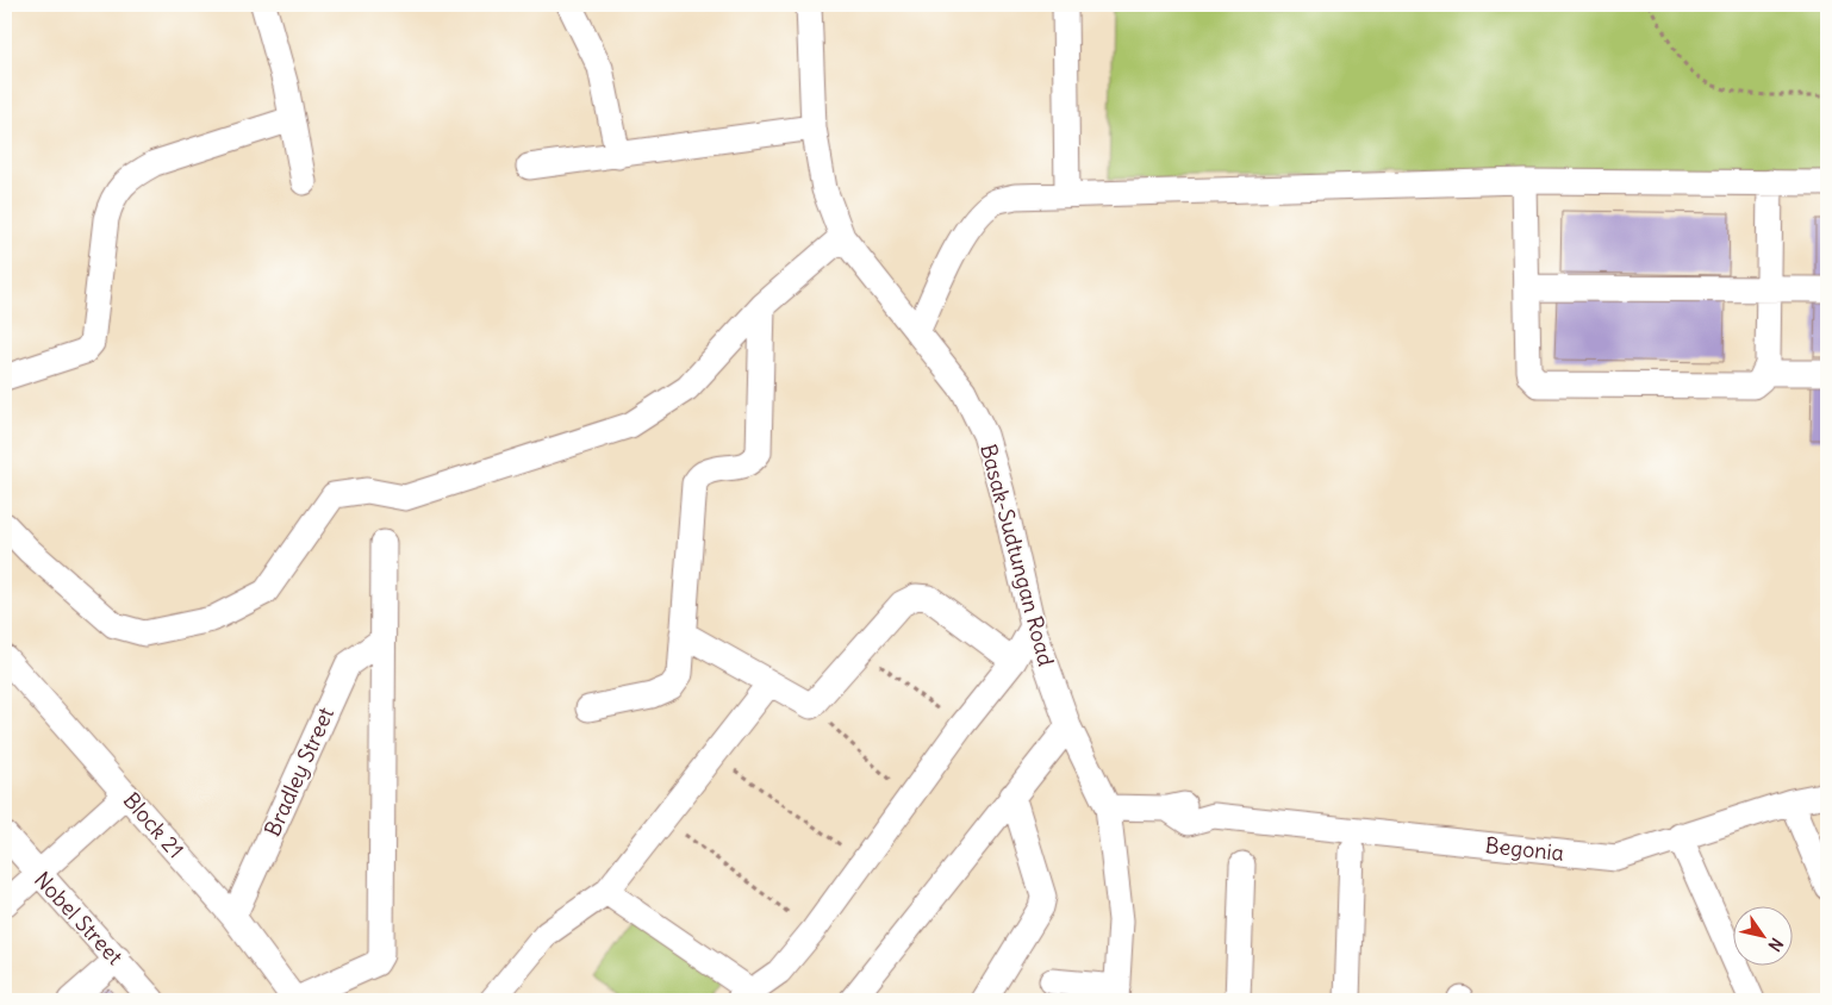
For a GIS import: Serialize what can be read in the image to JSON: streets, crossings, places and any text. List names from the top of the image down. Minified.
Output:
{"streets":{"street":["Basak-Sudtungan Road","Bradley Street","Block 21","Begonia","Nobel Street"]},"crossings":[["Basak-Sudtungan Road","Begonia"],["Bradley Street","Block 21"]],"north":"bottom right"}
